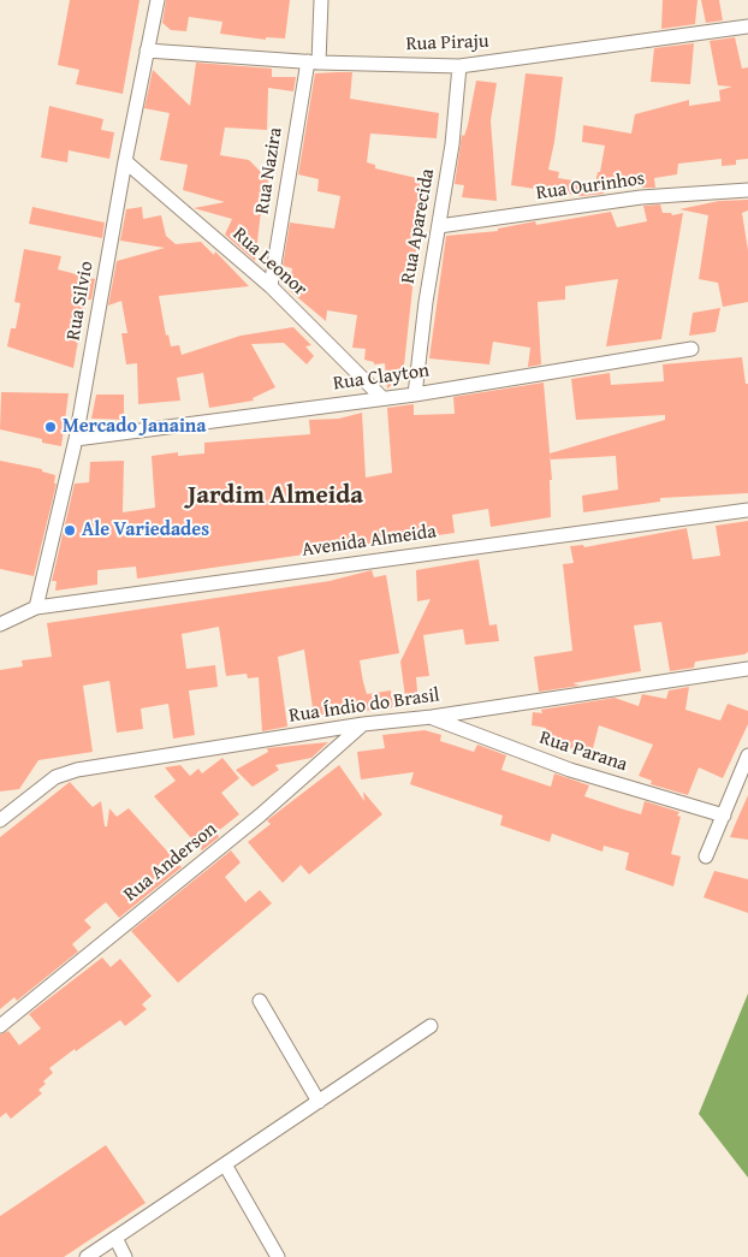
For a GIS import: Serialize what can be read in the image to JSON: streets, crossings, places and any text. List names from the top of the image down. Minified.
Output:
{"streets":{"street":["Rua Piraju","Rua Nazira","Rua Ourinhos","Rua Aparecida","Rua Leonor","Rua Silvio","Rua Clayton","Avenida Almeida","Rua Índio do Brasil","Rua Parana","Rua Anderson"]},"crossings":[["Rua Piraju","Rua Nazira"],["Rua Piraju","Rua Aparecida"],["Rua Piraju","Rua Silvio"],["Rua Nazira","Rua Leonor"],["Rua Ourinhos","Rua Aparecida"],["Rua Aparecida","Rua Clayton"],["Rua Leonor","Rua Silvio"],["Rua Leonor","Rua Clayton"],["Rua Silvio","Rua Clayton"],["Rua Silvio","Avenida Almeida"],["Rua Índio do Brasil","Rua Parana"],["Rua Índio do Brasil","Rua Anderson"]],"districts":["Jardim Almeida"],"places":["Mercado Janaina","Ale Variedades"]}
